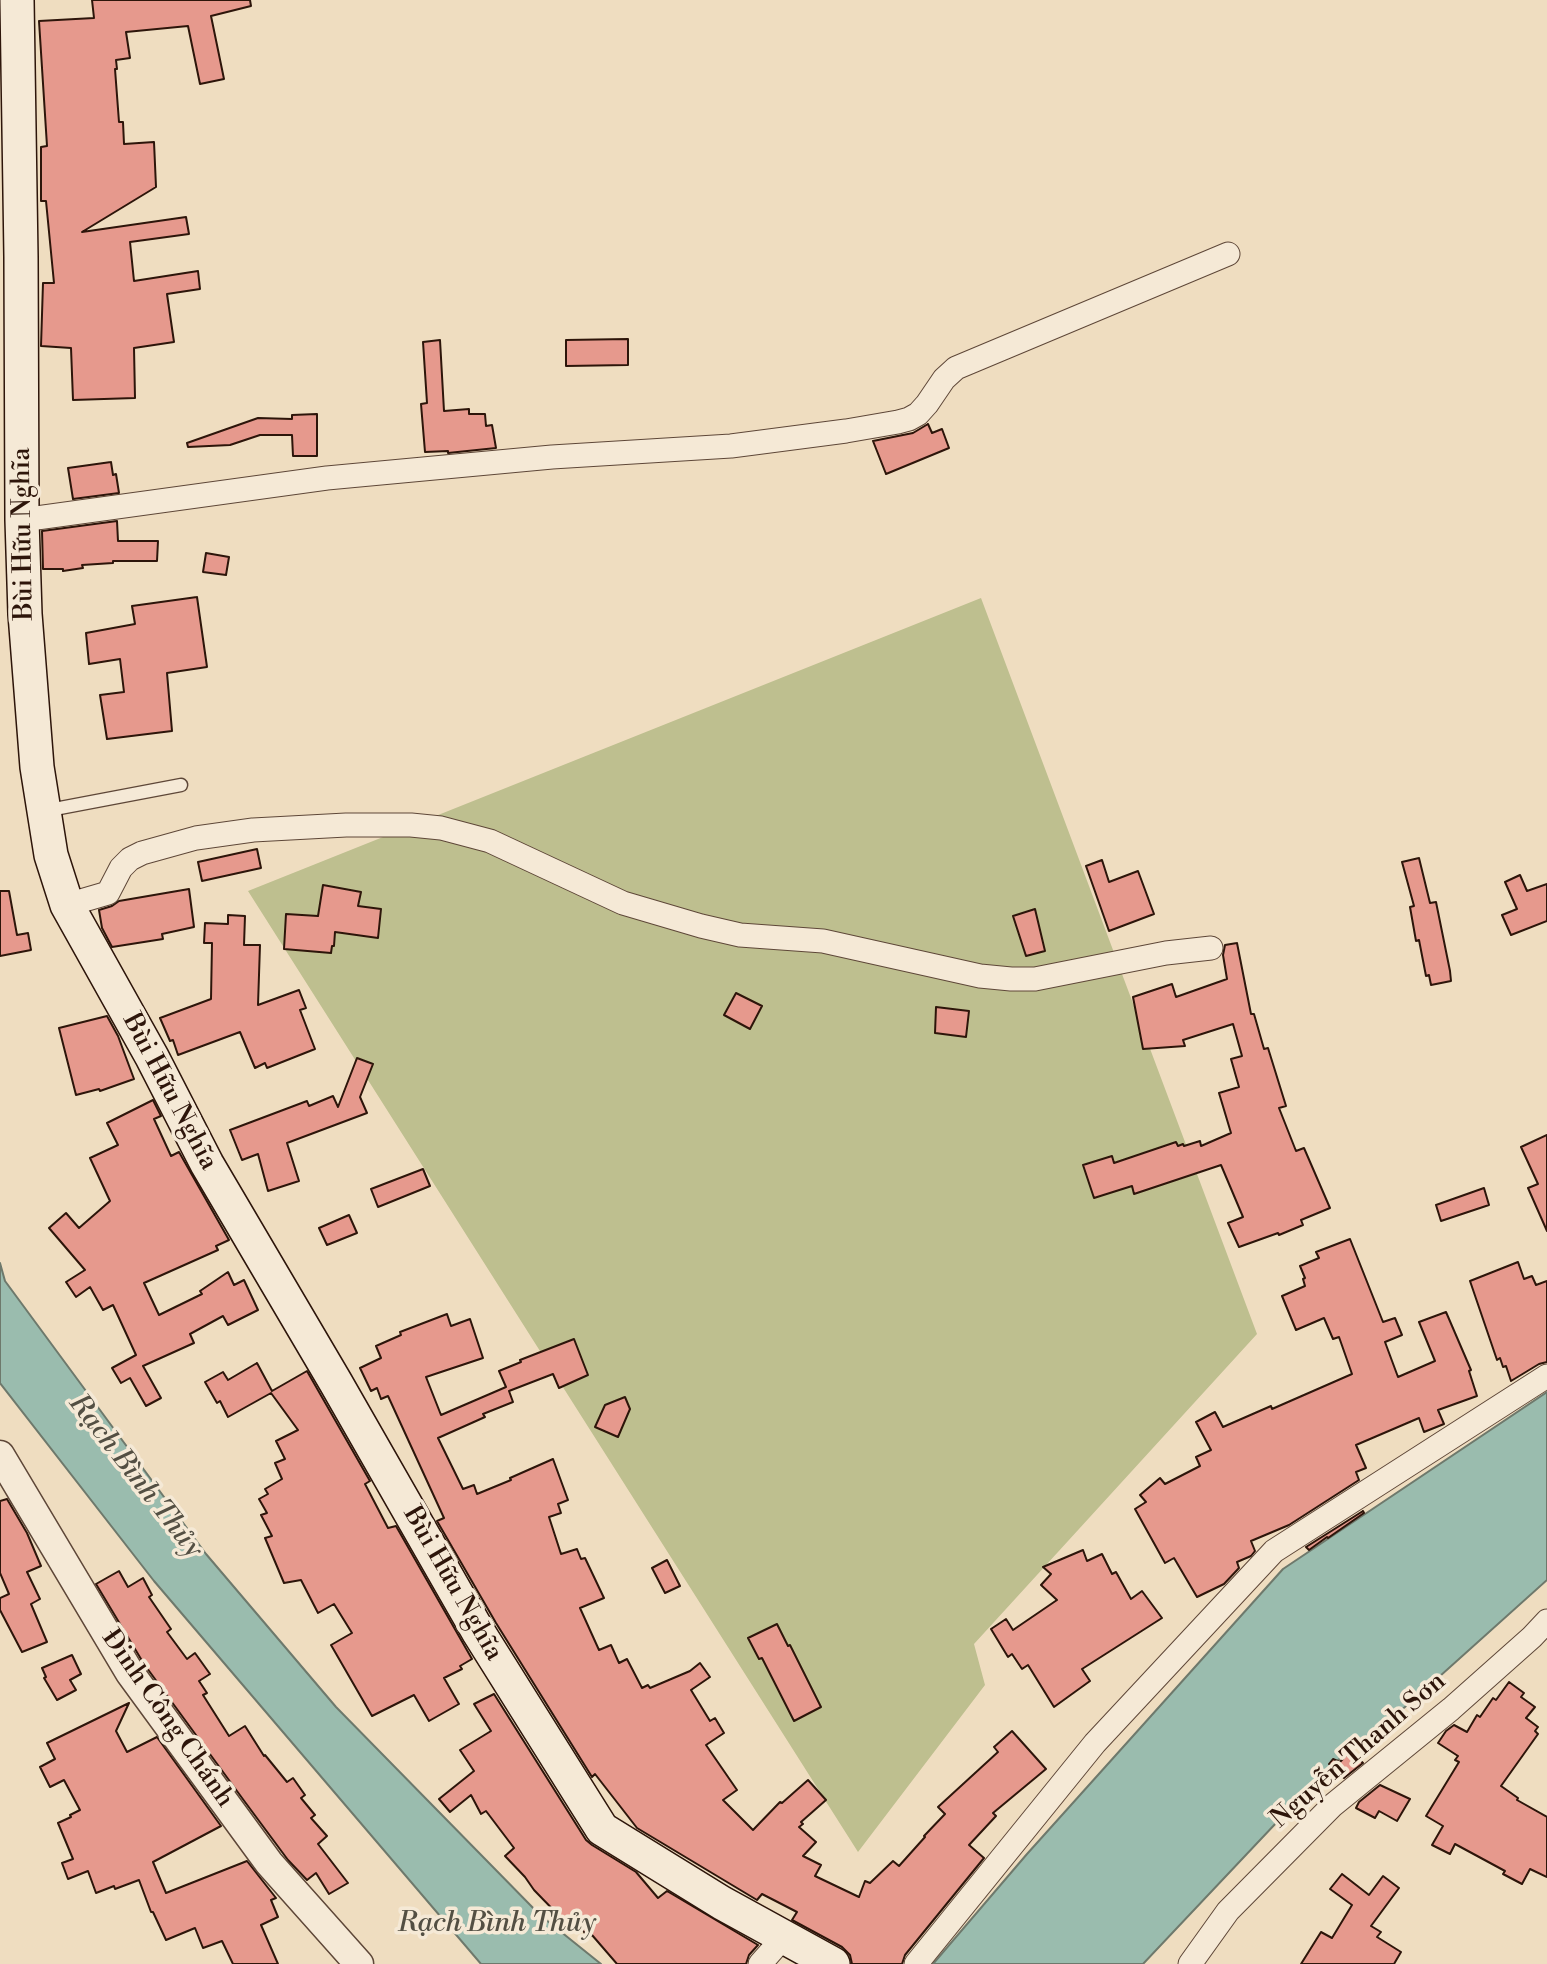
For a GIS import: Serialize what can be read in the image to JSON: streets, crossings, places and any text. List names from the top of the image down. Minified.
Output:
{"streets":{"main road":["Bùi Hữu Nghĩa"],"street":["Đinh Công Chánh","Nguyễn Thanh Sơn"]},"water":["Rạch Bình Thủy"]}
